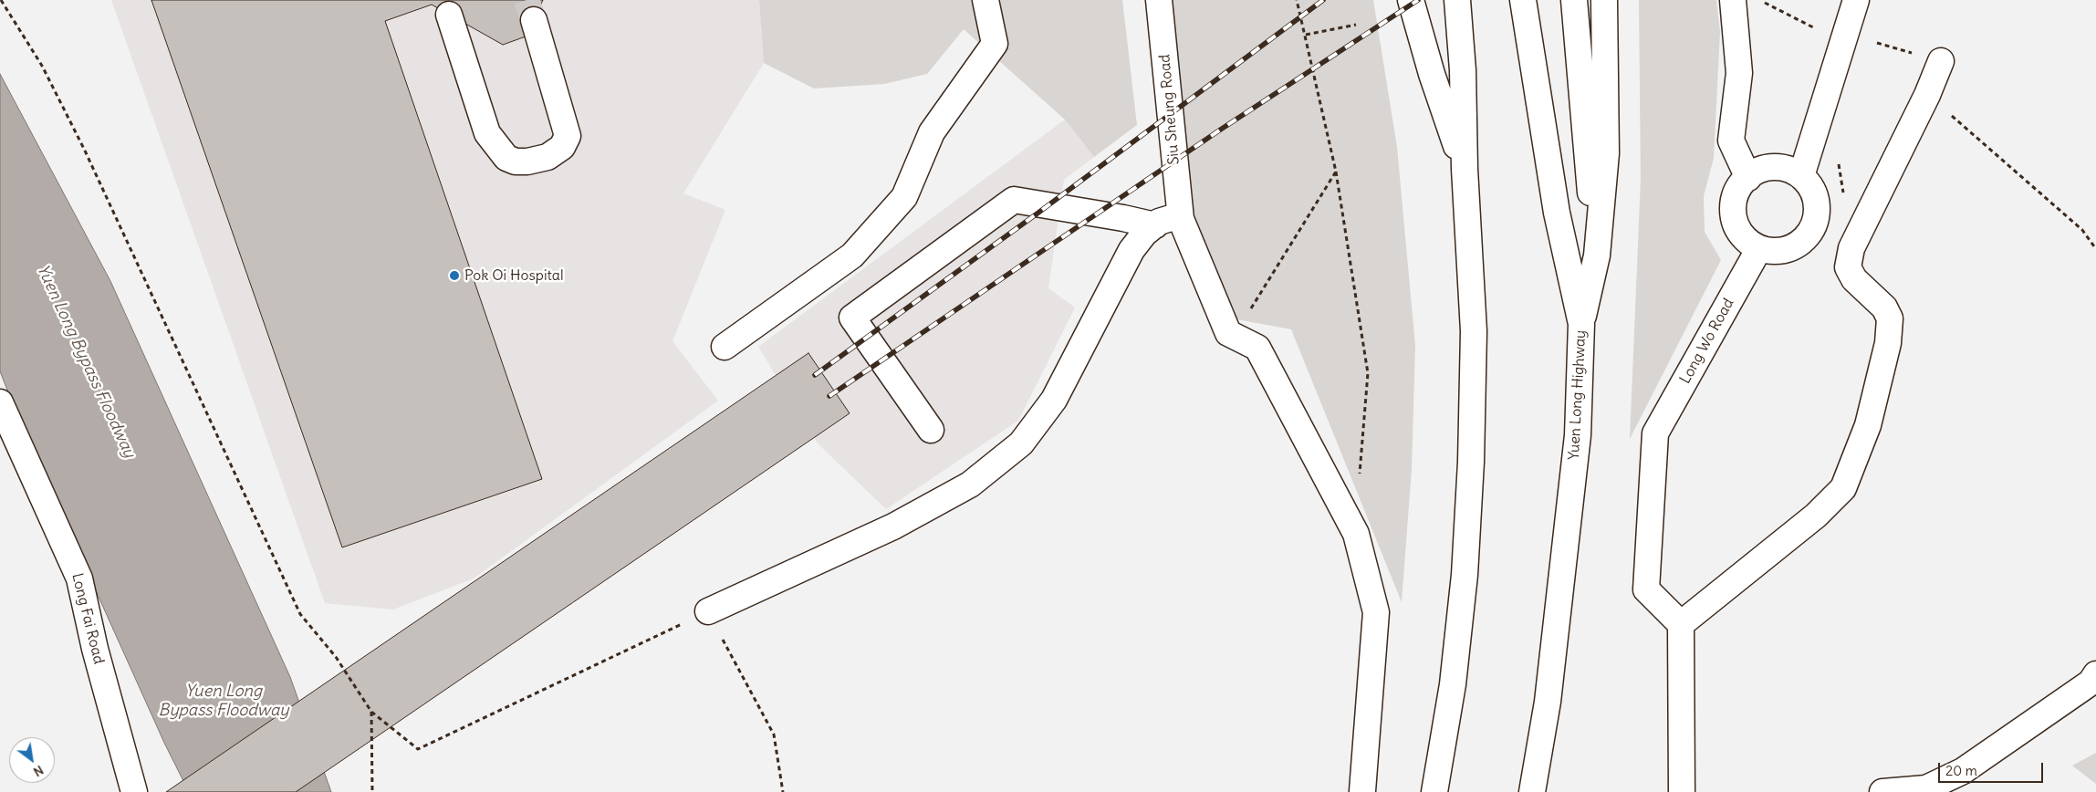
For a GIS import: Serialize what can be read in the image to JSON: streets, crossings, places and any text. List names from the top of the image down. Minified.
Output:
{"streets":{"main road":["Siu Sheung Road","Long Wo Road","Yuen Long Highway","Long Fai Road"]},"water":["Yuen Long Bypass Floodway"],"places":["Pok Oi Hospital"],"scale_bar":"20 m","north":"bottom right"}
